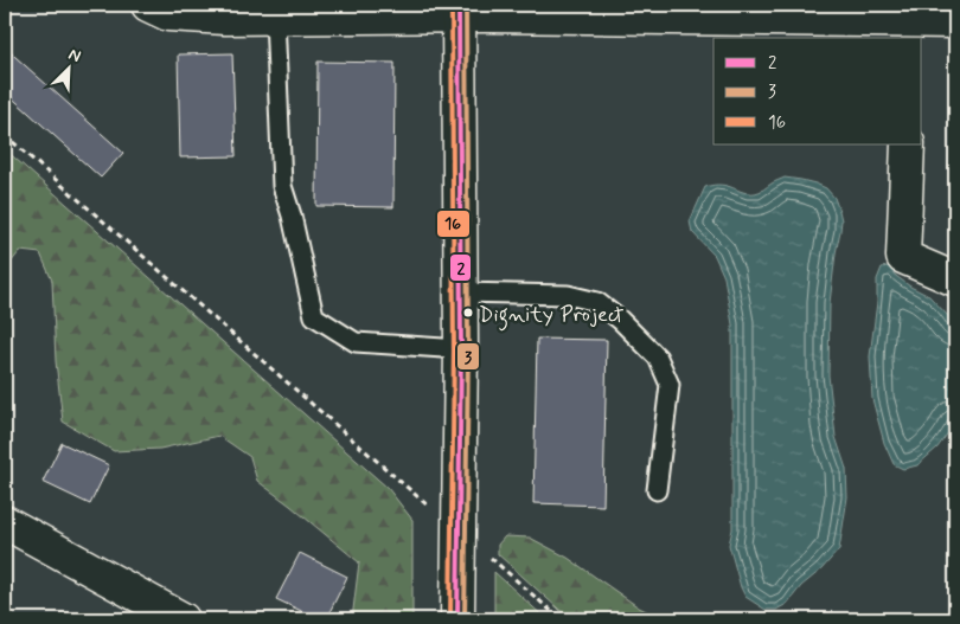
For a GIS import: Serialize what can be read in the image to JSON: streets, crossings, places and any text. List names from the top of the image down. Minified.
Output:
{"places":["Dignity Project"],"lines":["transit line 2","transit line 3","transit line 16"],"legend":["2","3","16"],"north":"top right"}
